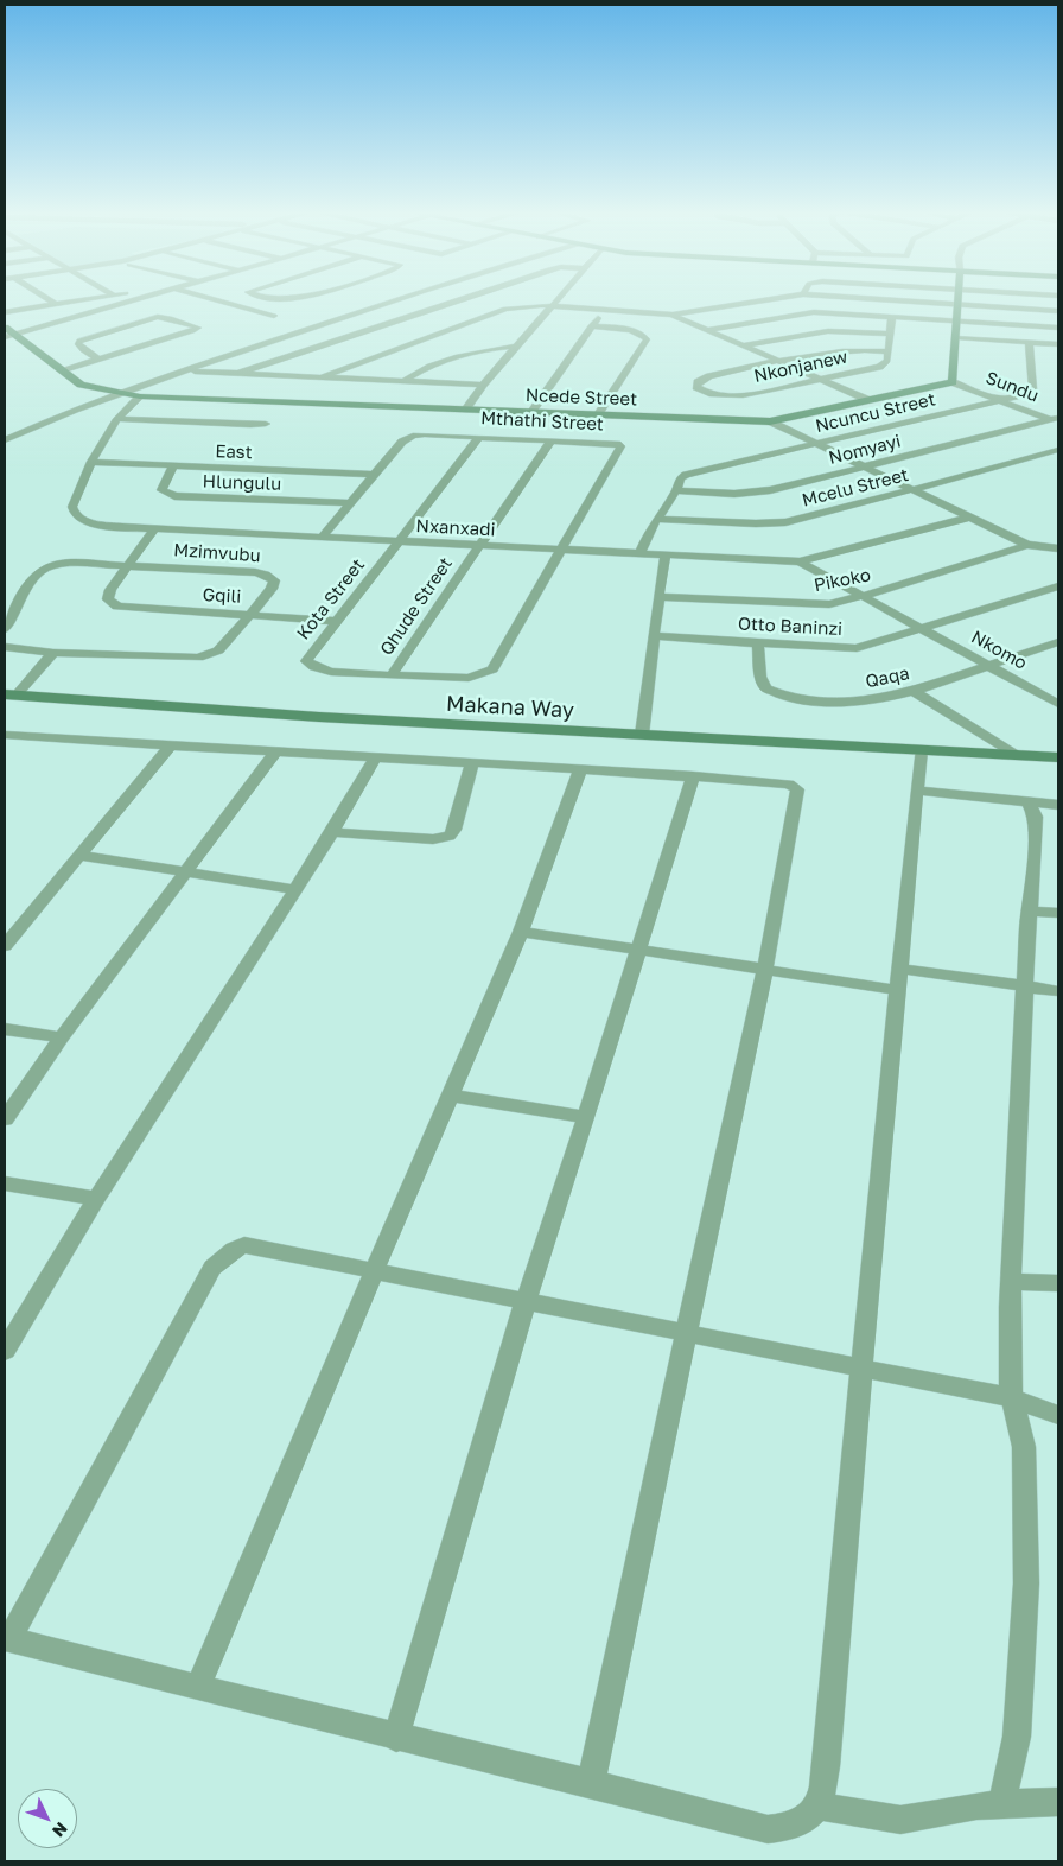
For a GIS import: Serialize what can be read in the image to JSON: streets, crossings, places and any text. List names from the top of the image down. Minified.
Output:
{"streets":{"street":["Nkonjanew","Sundu","Ncede Street","Ncuncu Street","Mthathi Street","Nomyayi","East","Hlungulu","Mcelu Street","Nxanxadi","Mzimvubu","Pikoko","Gqili","Kota Street","Qhude Street","Otto Baninzi","Nkomo","Qaqa","Makana Way"]},"crossings":[["Sundu","Ncede Street"],["Sundu","Ncuncu Street"],["Sundu","Nomyayi"],["Ncede Street","Nxanxadi"],["Ncuncu Street","Nomyayi"],["Mthathi Street","East"],["Mthathi Street","Hlungulu"],["Mthathi Street","Nxanxadi"],["Mthathi Street","Kota Street"],["Mthathi Street","Qhude Street"],["East","Hlungulu"],["East","Nxanxadi"],["Nxanxadi","Kota Street"],["Nxanxadi","Qhude Street"],["Nxanxadi","Nkomo"],["Mzimvubu","Gqili"],["Pikoko","Nkomo"],["Gqili","Kota Street"],["Kota Street","Qhude Street"],["Otto Baninzi","Nkomo"],["Otto Baninzi","Qaqa"],["Nkomo","Qaqa"]],"north":"bottom right"}
